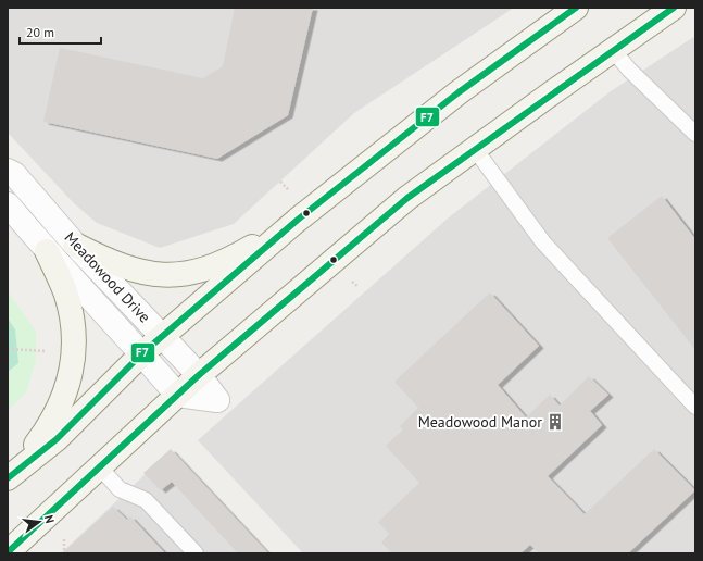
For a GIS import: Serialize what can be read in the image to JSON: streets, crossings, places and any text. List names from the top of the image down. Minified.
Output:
{"streets":{"street":["Meadowood Drive"]},"places":{"building":["Meadowood Manor"]},"lines":["transit line F7"],"scale_bar":"20 m","north":"right"}
